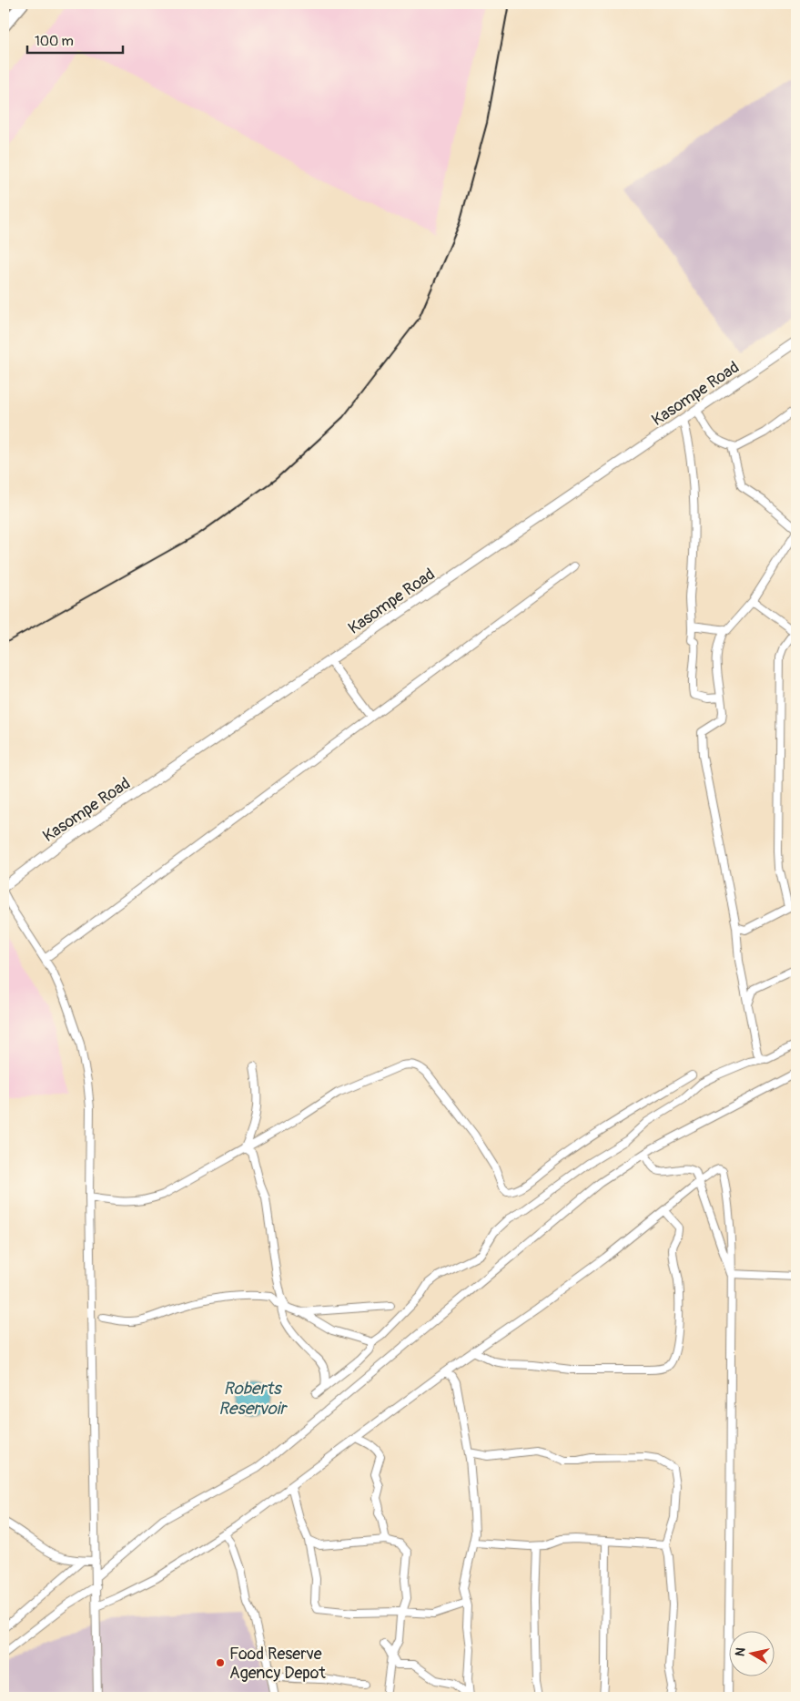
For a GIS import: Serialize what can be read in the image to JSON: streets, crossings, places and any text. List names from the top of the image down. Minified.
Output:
{"streets":{"street":["Kasompe Road"]},"water":["Roberts Reservoir"],"places":["Food Reserve Agency Depot"],"scale_bar":"100 m","north":"left"}
